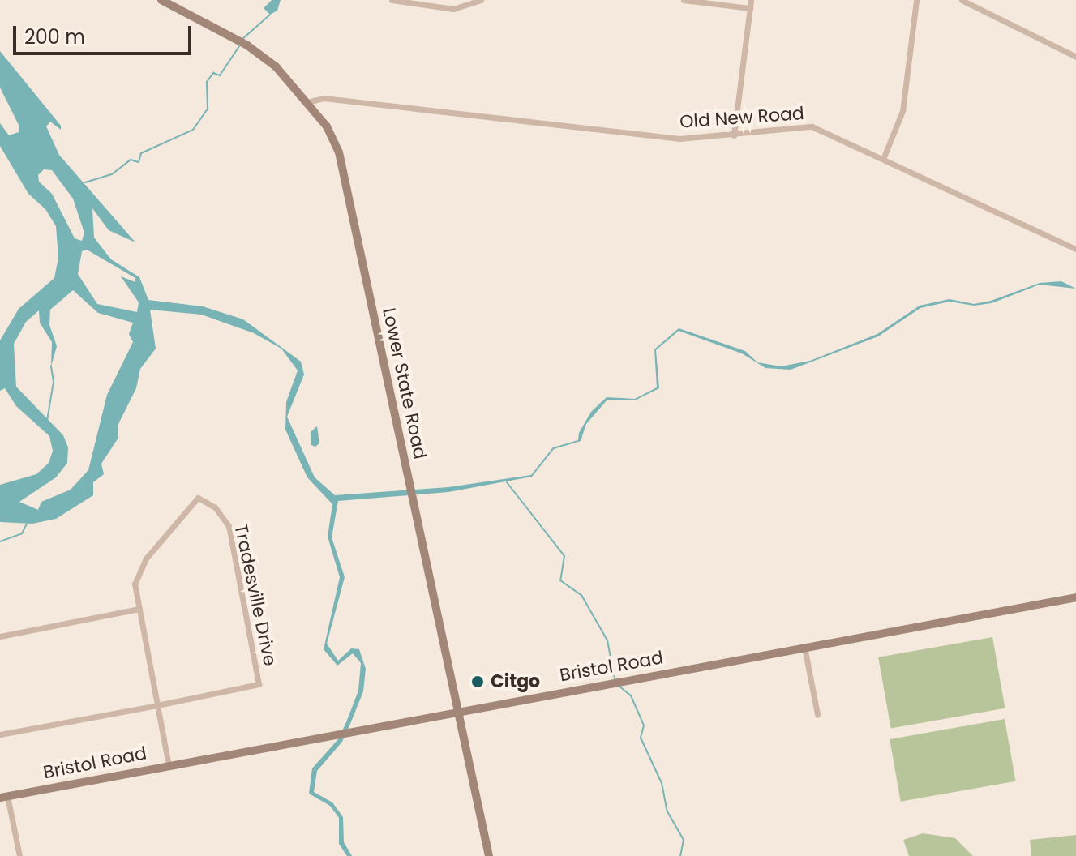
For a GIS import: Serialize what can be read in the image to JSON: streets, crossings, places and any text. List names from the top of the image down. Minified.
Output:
{"streets":{"main road":["Lower State Road","Bristol Road"],"street":["Old New Road","Tradesville Drive"]},"crossings":[["Old New Road","Lower State Road"],["Lower State Road","Bristol Road"],["Tradesville Drive","Bristol Road"]],"places":["Citgo"],"scale_bar":"200 m"}
